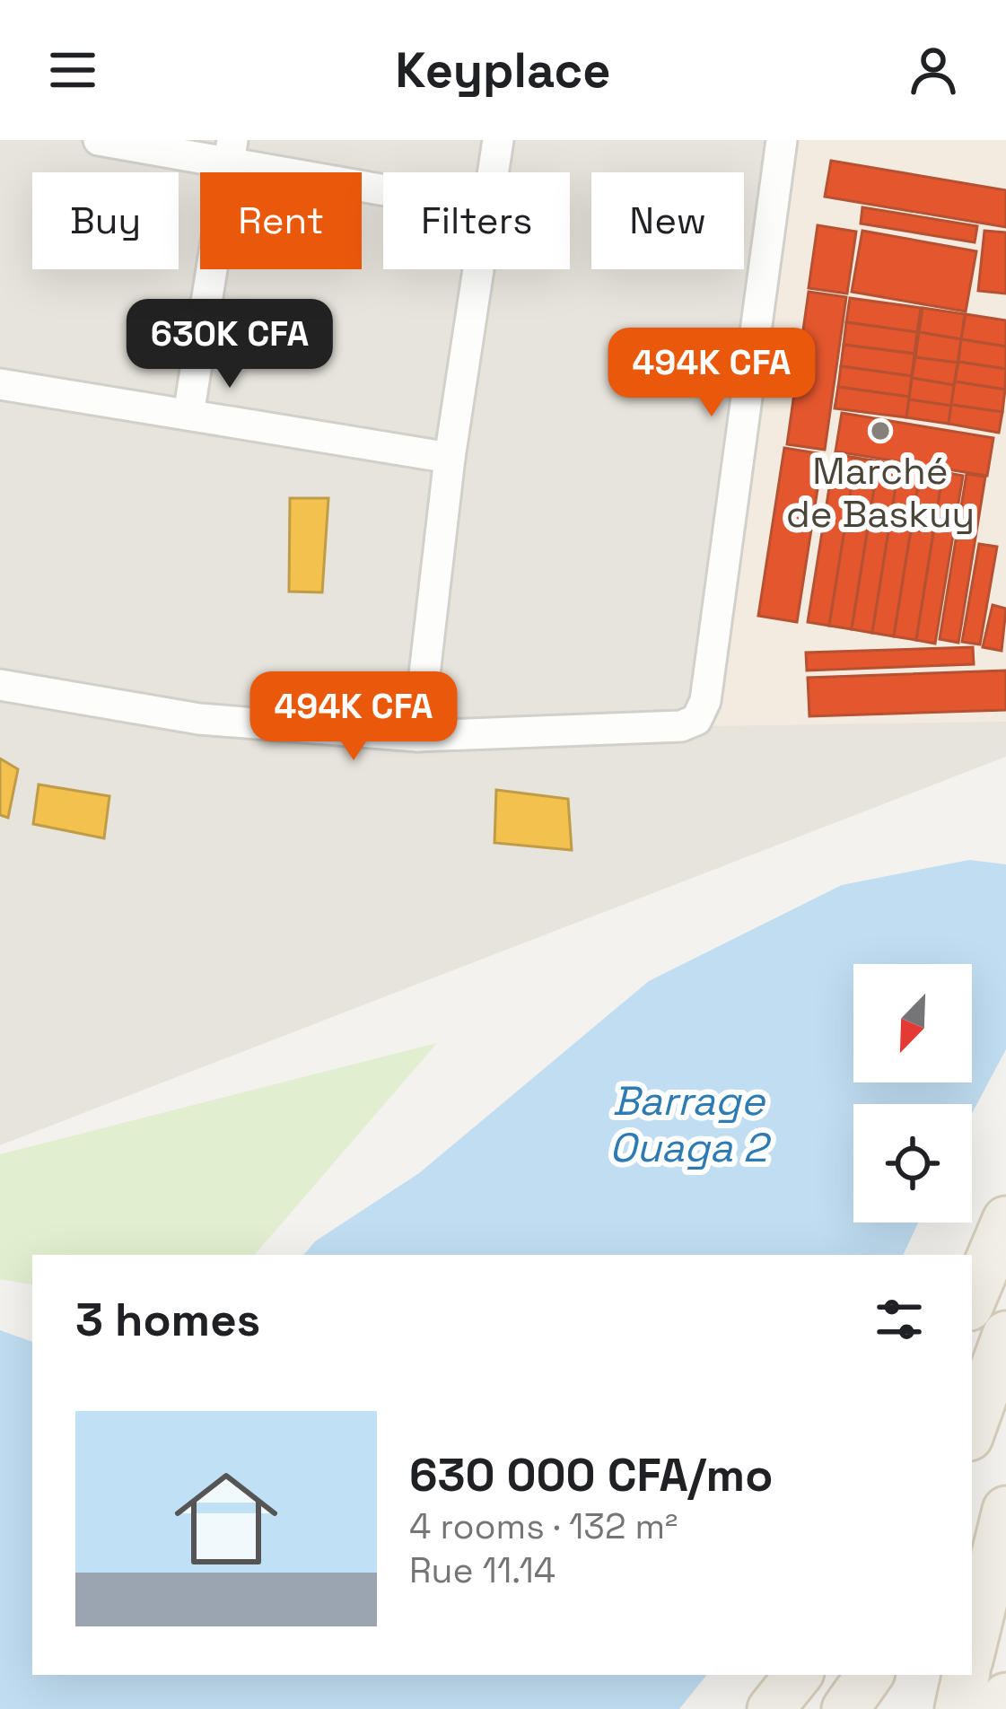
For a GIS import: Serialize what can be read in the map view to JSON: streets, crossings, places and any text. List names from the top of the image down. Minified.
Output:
{"water":["Barrage Ouaga 2"],"places":["Marché de Baskuy"],"north":"bottom left","page":{"header":"Keyplace","chip":["Buy","Rent","Filters","New"],"price":["630K CFA","494K CFA","494K CFA"],"heading":"3 homes","list":[{"name":"630 000 CFA/mo","note":"4 rooms · 132 m² · Rue 11.14"}]}}
